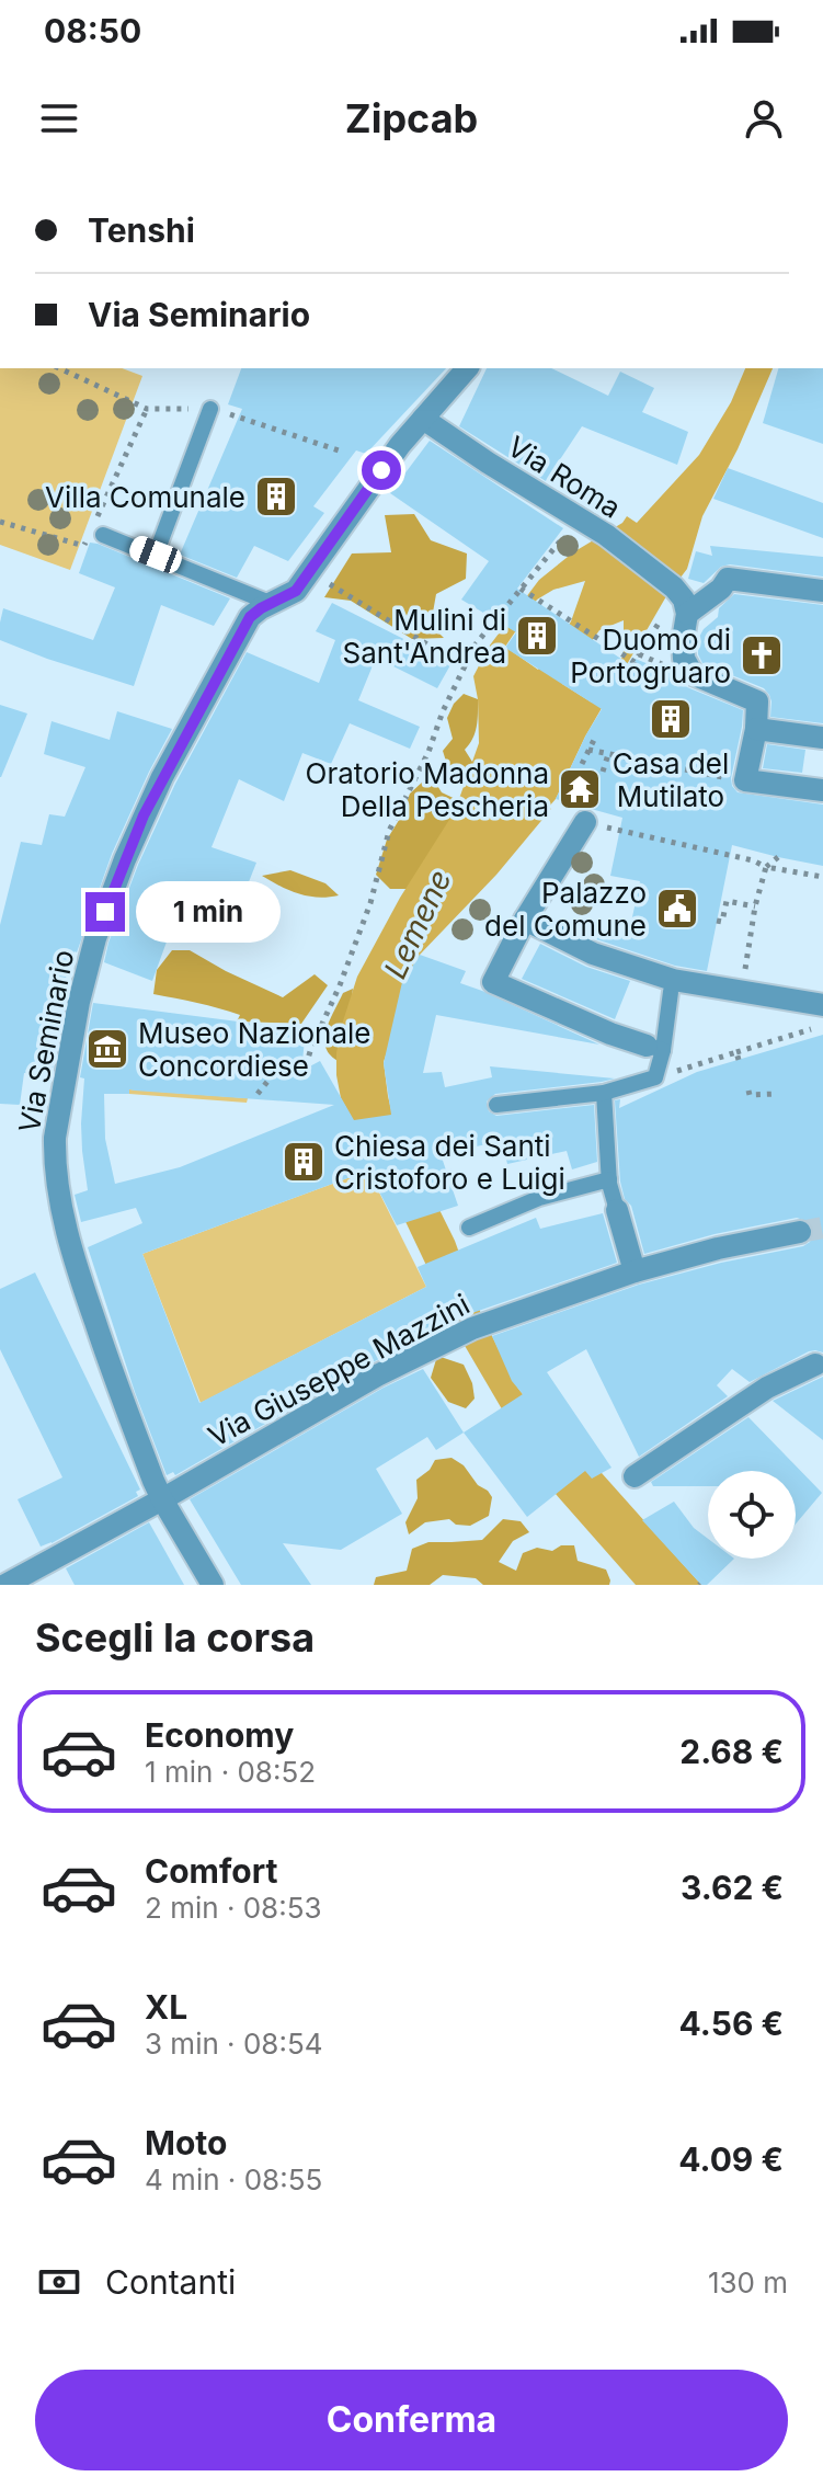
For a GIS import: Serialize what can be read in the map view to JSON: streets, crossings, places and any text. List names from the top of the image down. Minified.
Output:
{"streets":{"street":["Via Roma","Via Seminario","Via Giuseppe Mazzini"]},"crossings":[["Via Roma","Via Seminario"],["Via Seminario","Via Giuseppe Mazzini"]],"water":["Lemene"],"places":{"building":["Villa Comunale","Mulini di Sant'Andrea","Casa del Mutilato","Chiesa dei Santi Cristoforo e Luigi"],"church":["Duomo di Portogruaro"],"temple":["Oratorio Madonna Della Pescheria"],"public building":["Palazzo del Comune"],"museum":["Museo Nazionale Concordiese"]},"page":{"status":"08:50","header":"Zipcab","banner":["Tenshi","Via Seminario"],"bubble":"1 min","heading":"Scegli la corsa","list":[{"name":"Economy","note":"1 min · 08:52","value":"2.68 €"},{"name":"Comfort","note":"2 min · 08:53","value":"3.62 €"},{"name":"XL","note":"3 min · 08:54","value":"4.56 €"},{"name":"Moto","note":"4 min · 08:55","value":"4.09 €"}],"pay":["Contanti","130 m"],"buttons":"Conferma"}}
